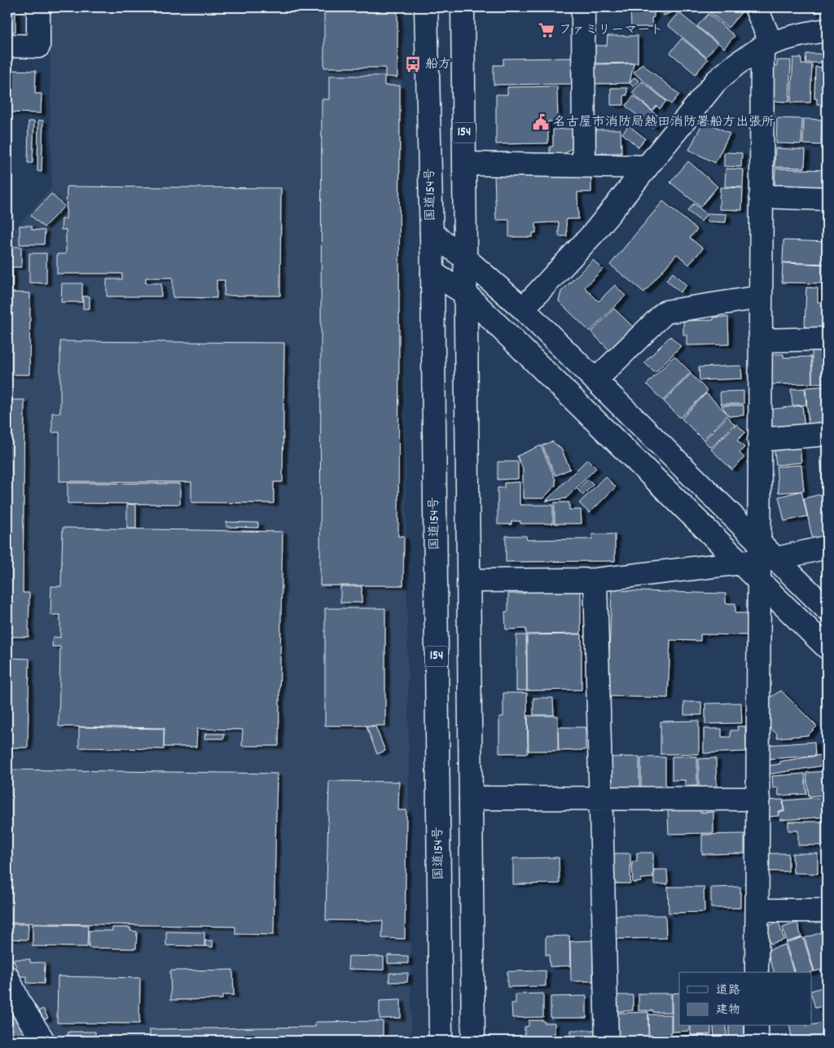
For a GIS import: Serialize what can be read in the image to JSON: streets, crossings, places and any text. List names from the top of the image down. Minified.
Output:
{"streets":{"main road":["154","国道154号"]},"places":{"supermarket":["ファミリーマート"],"bus stop":["船方"],"public building":["名古屋市消防局熱田消防署船方出張所"]},"legend":["道路","建物"]}
